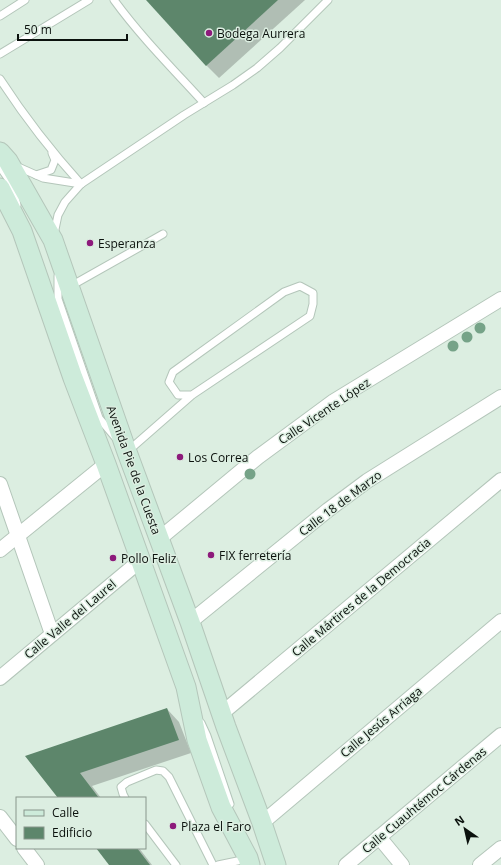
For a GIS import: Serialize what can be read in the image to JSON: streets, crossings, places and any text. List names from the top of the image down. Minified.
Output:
{"streets":{"main road":["Avenida Pie de la Cuesta"],"street":["Calle Vicente López","Calle 18 de Marzo","Calle Mártires de la Democracia","Calle Valle del Laurel","Calle Jesús Arriaga","Calle Cuauhtémoc Cárdenas"]},"crossings":[["Calle Vicente López","Avenida Pie de la Cuesta"],["Avenida Pie de la Cuesta","Calle 18 de Marzo"],["Avenida Pie de la Cuesta","Calle Mártires de la Democracia"],["Avenida Pie de la Cuesta","Calle Valle del Laurel"],["Avenida Pie de la Cuesta","Calle Jesús Arriaga"]],"places":["Bodega Aurrera","Esperanza","Los Correa","FIX ferretería","Pollo Feliz","Plaza el Faro"],"legend":["Calle","Edificio"],"scale_bar":"50 m","north":"top left"}
